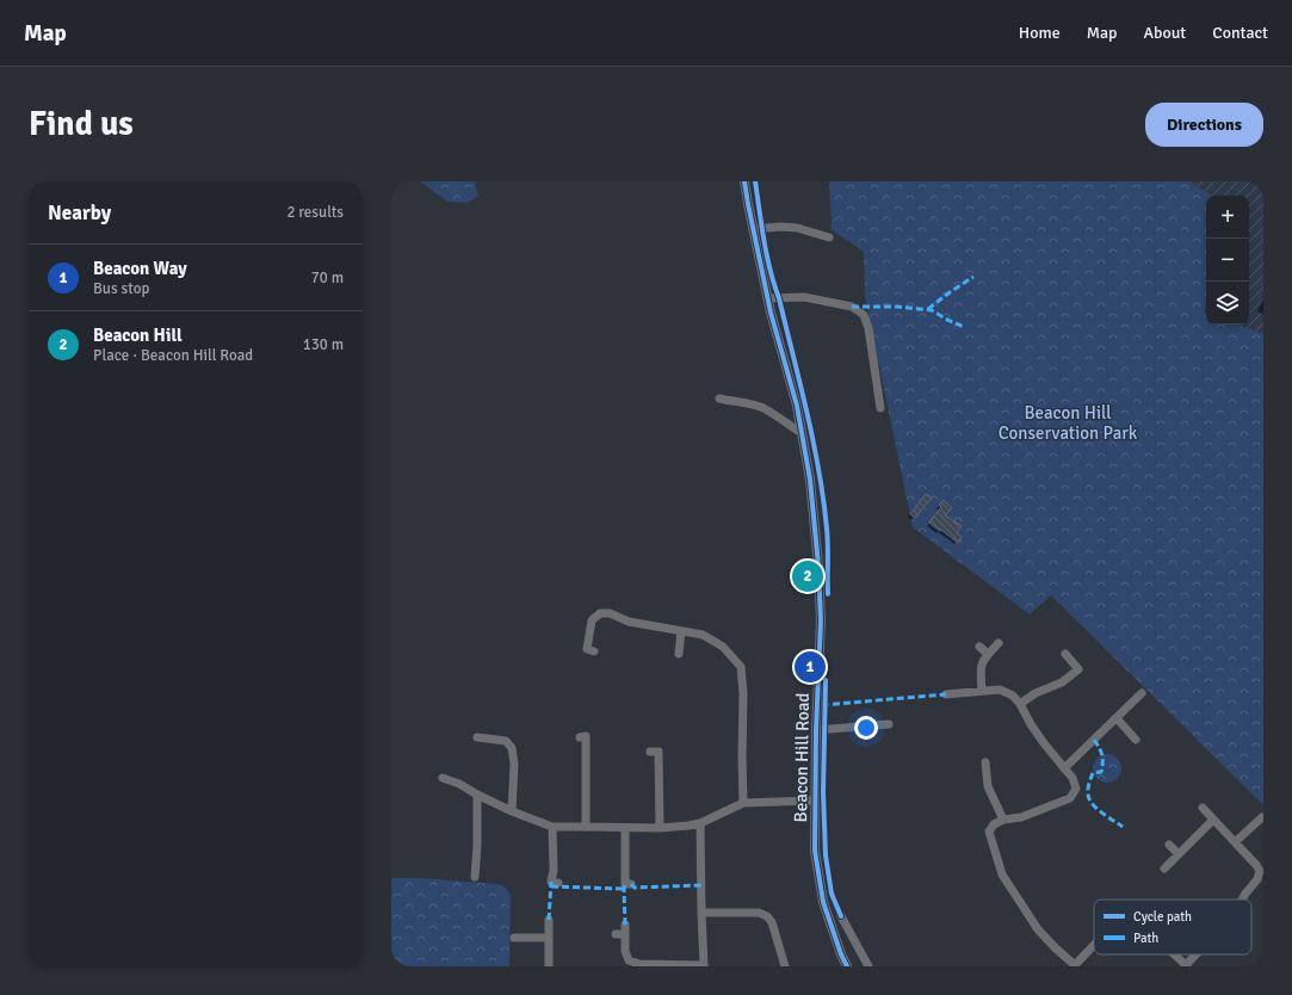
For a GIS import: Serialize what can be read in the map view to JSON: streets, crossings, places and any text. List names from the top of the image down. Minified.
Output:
{"streets":{"street":["Beacon Hill Road"]},"parks":["Beacon Hill Conservation Park"],"legend":["Cycle path","Path"],"page":{"header":"Map","nav":["Home","Map","About","Contact"],"buttons":"Directions","title":"Find us","heading":["Nearby","2 results"],"map_buttons":["+","−"],"list":[{"mark":"1","name":"Beacon Way","note":"Bus stop","value":"70 m"},{"mark":"2","name":"Beacon Hill","note":"Place · Beacon Hill Road","value":"130 m"}],"pins":["2","1"]}}
